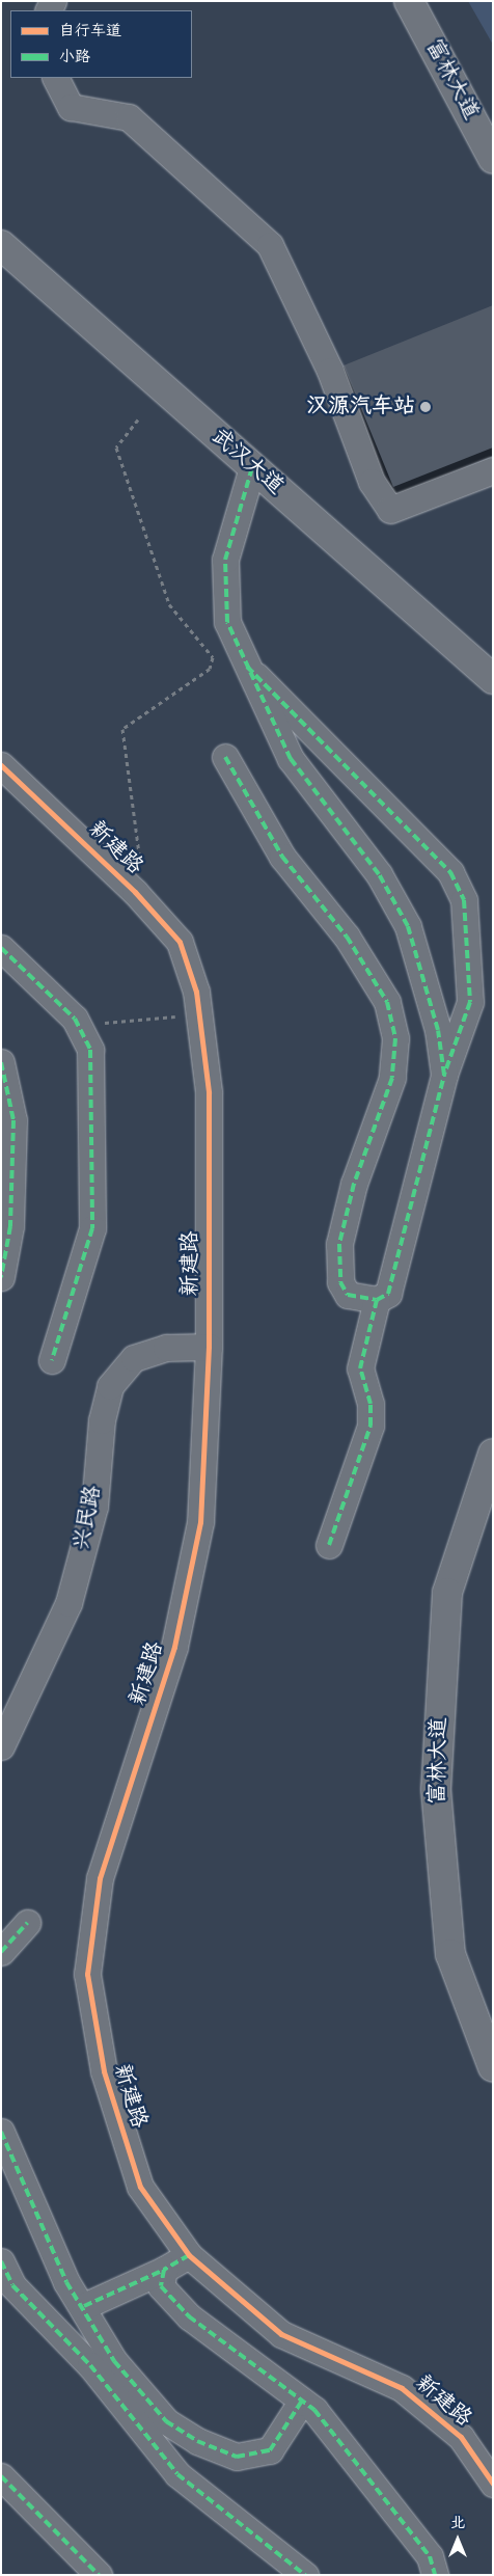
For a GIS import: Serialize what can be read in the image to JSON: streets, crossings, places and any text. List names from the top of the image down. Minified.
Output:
{"streets":{"main road":["富林大道","武汉大道"],"street":["新建路","兴民路"]},"crossings":[["新建路","兴民路"]],"places":["汉源汽车站"],"legend":["自行车道","小路"],"north":"top"}
